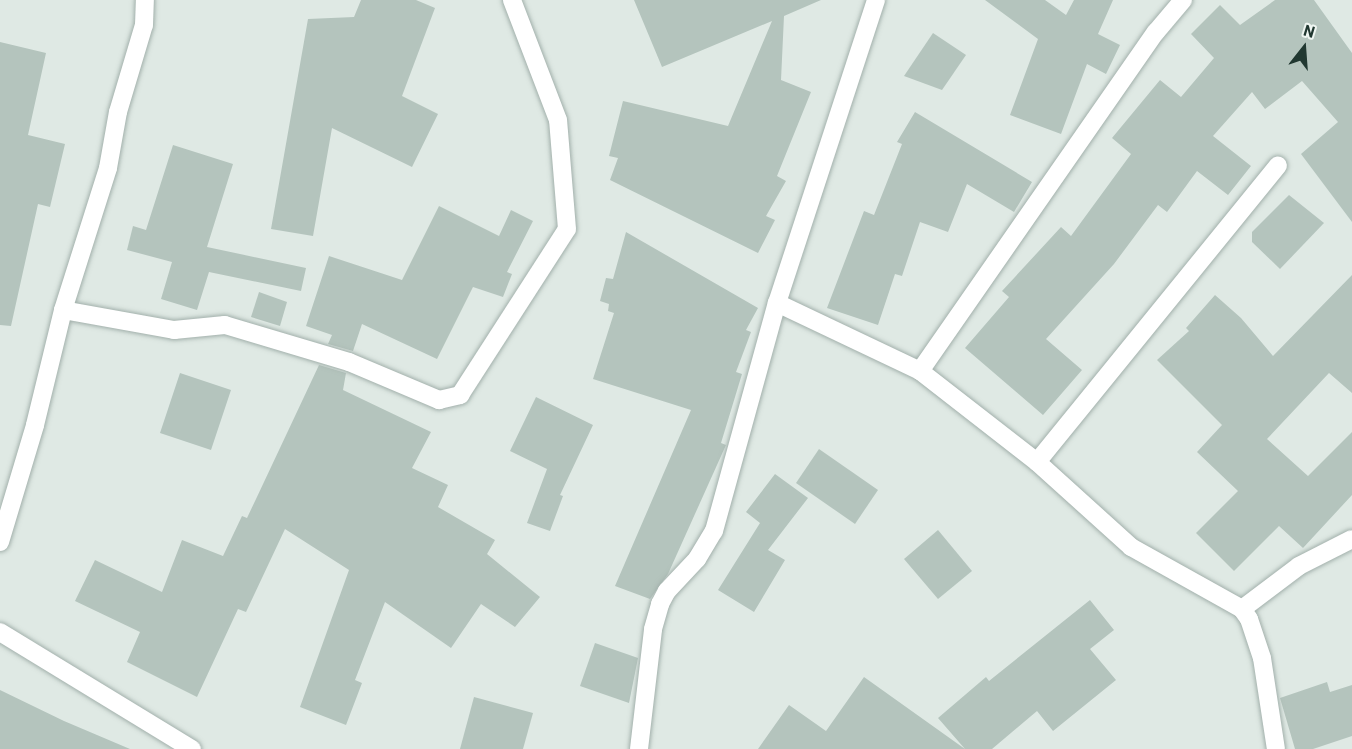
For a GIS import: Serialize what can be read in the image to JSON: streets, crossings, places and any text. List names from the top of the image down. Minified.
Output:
{"north":"top"}
